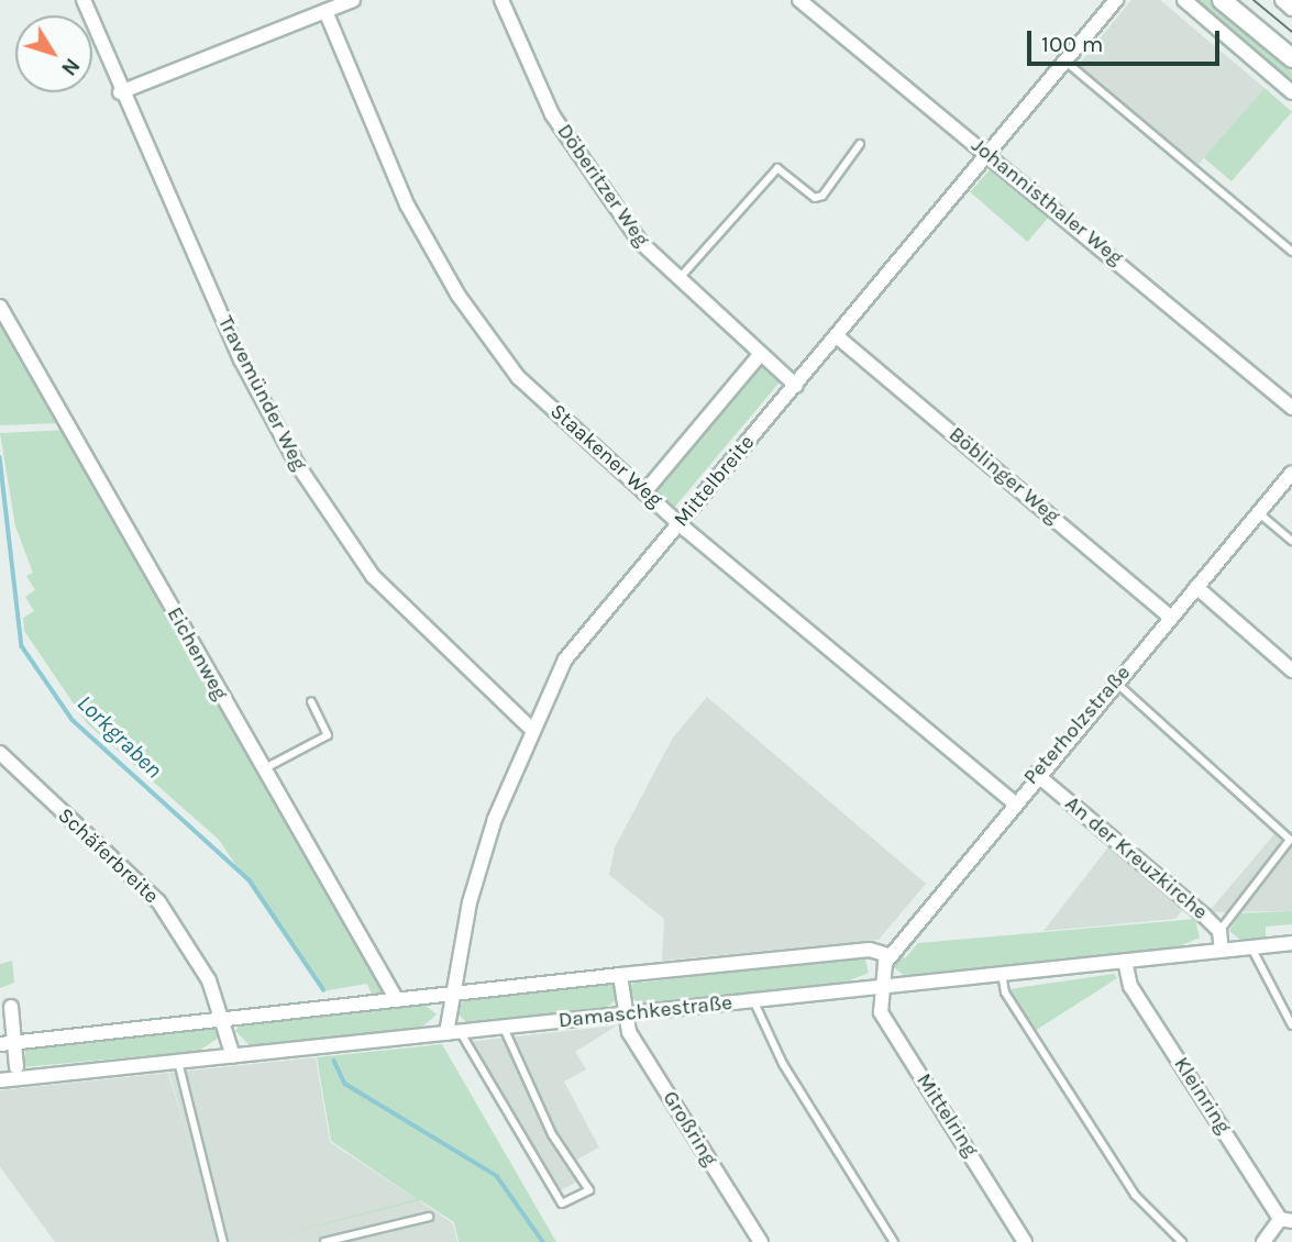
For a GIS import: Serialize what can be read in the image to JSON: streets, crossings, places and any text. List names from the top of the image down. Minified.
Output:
{"streets":{"street":["Döberitzer Weg","Johannisthaler Weg","Travemünder Weg","Staakener Weg","Böblinger Weg","Mittelbreite","Eichenweg","Peterholzstraße","Schäferbreite","An der Kreuzkirche","Damaschkestraße","Kleinring","Mittelring","Großring"]},"crossings":[["Döberitzer Weg","Mittelbreite"],["Johannisthaler Weg","Mittelbreite"],["Travemünder Weg","Mittelbreite"],["Staakener Weg","Mittelbreite"],["Staakener Weg","Peterholzstraße"],["Böblinger Weg","Mittelbreite"],["Böblinger Weg","Peterholzstraße"],["Mittelbreite","Damaschkestraße"],["Eichenweg","Damaschkestraße"],["Peterholzstraße","An der Kreuzkirche"],["Peterholzstraße","Damaschkestraße"],["Peterholzstraße","Mittelring"],["Schäferbreite","Damaschkestraße"],["An der Kreuzkirche","Damaschkestraße"],["Damaschkestraße","Kleinring"],["Damaschkestraße","Mittelring"],["Damaschkestraße","Großring"]],"water":["Lorkgraben"],"scale_bar":"100 m","north":"bottom right"}
